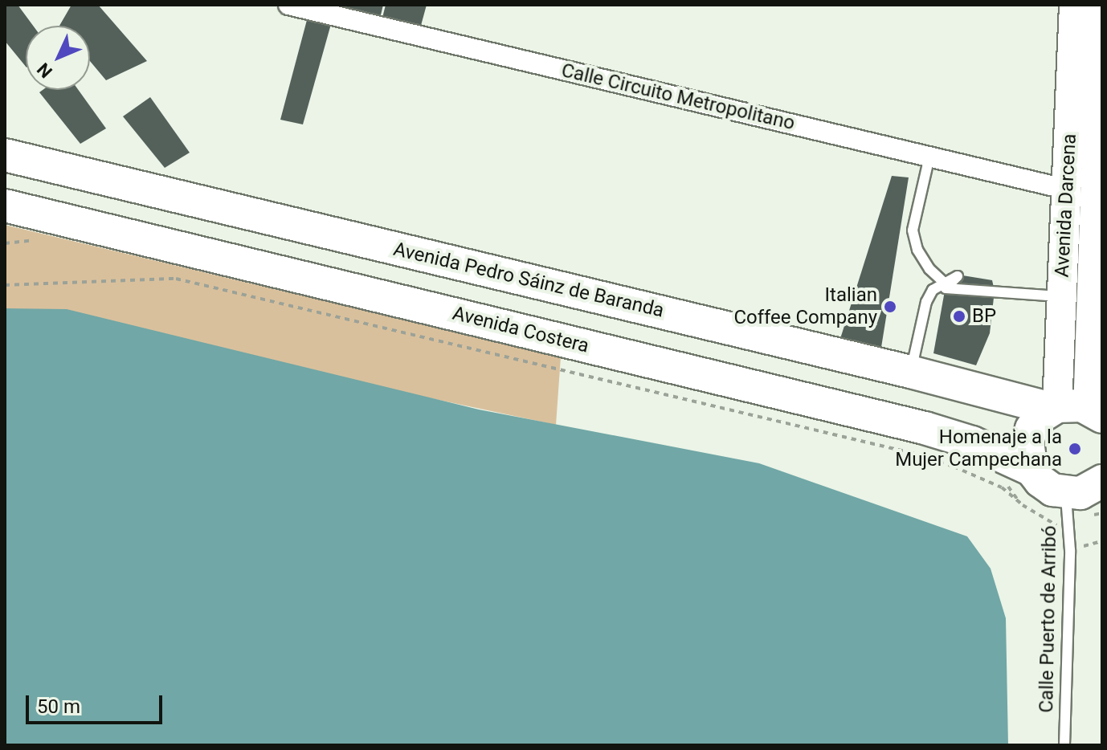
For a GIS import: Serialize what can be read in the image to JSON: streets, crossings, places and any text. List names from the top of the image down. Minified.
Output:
{"streets":{"main road":["Avenida Darcena","Avenida Pedro Sáinz de Baranda","Avenida Costera"],"street":["Calle Circuito Metropolitano"],"lane":["Calle Puerto de Arribó"]},"crossings":[["Calle Circuito Metropolitano","Avenida Darcena"],["Avenida Darcena","Avenida Pedro Sáinz de Baranda"],["Avenida Costera","Calle Puerto de Arribó"]],"places":["Italian Coffee Company","BP","Homenaje a la Mujer Campechana"],"scale_bar":"50 m","north":"bottom left"}
